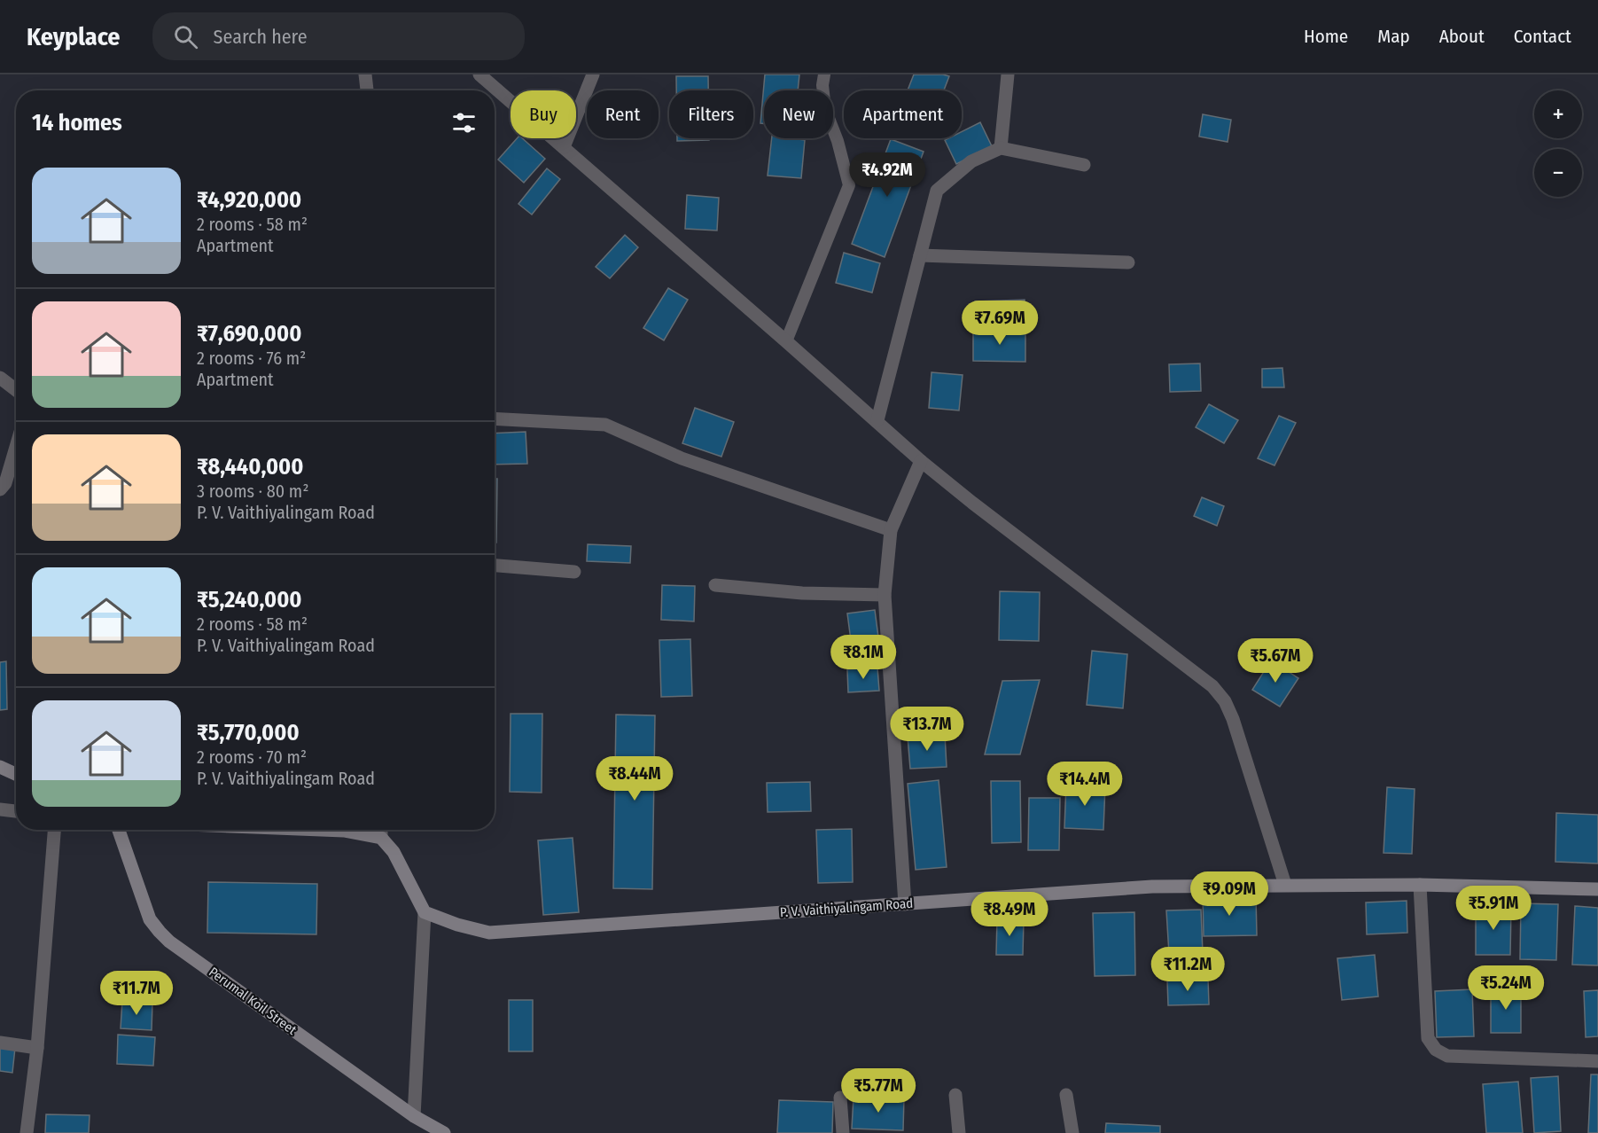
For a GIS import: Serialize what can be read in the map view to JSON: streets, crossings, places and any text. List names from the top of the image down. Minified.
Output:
{"streets":{"street":["P. V. Vaithiyalingam Road","Perumal Koil Street"]},"page":{"header":"Keyplace","search":"Search here","nav":["Home","Map","About","Contact"],"map_buttons":["+","−"],"chip":["Buy","Rent","Filters","New","Apartment"],"heading":"14 homes","price":["₹4.92M","₹7.69M","₹8.1M","₹5.67M","₹13.7M","₹8.44M","₹14.4M","₹9.09M","₹5.91M","₹8.49M","₹11.2M","₹5.24M","₹11.7M","₹5.77M"],"list":[{"name":"₹4,920,000","note":"2 rooms · 58 m² · Apartment"},{"name":"₹7,690,000","note":"2 rooms · 76 m² · Apartment"},{"name":"₹8,440,000","note":"3 rooms · 80 m² · P. V. Vaithiyalingam Road"},{"name":"₹5,240,000","note":"2 rooms · 58 m² · P. V. Vaithiyalingam Road"},{"name":"₹5,770,000","note":"2 rooms · 70 m² · P. V. Vaithiyalingam Road"}]}}
